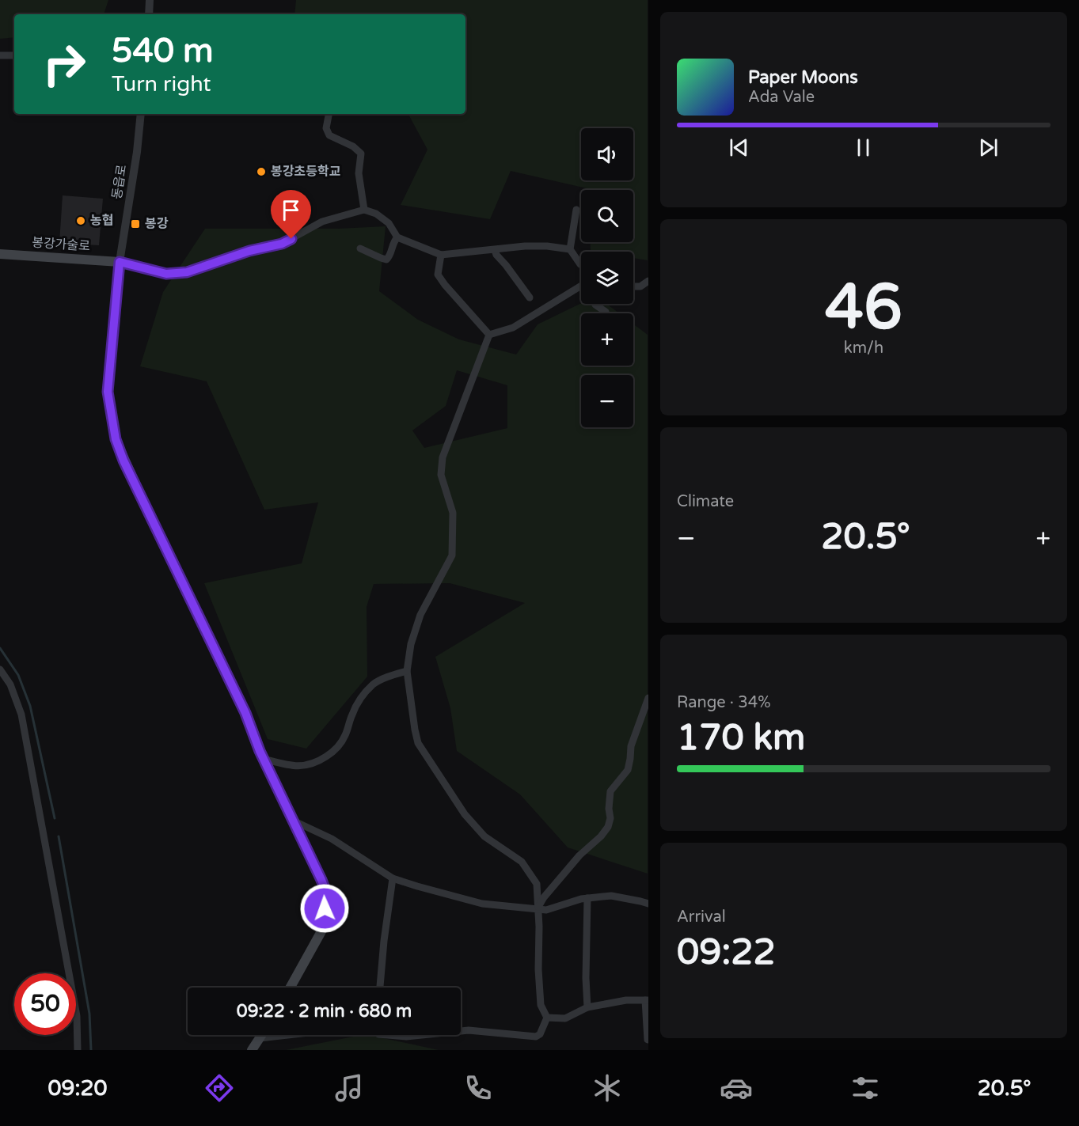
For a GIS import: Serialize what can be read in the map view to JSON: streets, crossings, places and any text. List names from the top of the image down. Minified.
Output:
{"streets":{"main road":["동읍로","봉강가술로"]},"crossings":[["동읍로","봉강가술로"]],"places":{"other":["봉강초등학교","농협"],"transit":["봉강"]},"page":{"turn":["540 m","Turn right"],"song":["Paper Moons","Ada Vale"],"map_buttons":["+","−"],"tile":[["46","km/h"],"Climate",["Range · 34%","170 km"],["Arrival","09:22"]],"heat":["−","20.5°","+"],"limit":"50","trip":"09:22 · 2 min · 680 m","tabs":["09:20","20.5°"]}}
